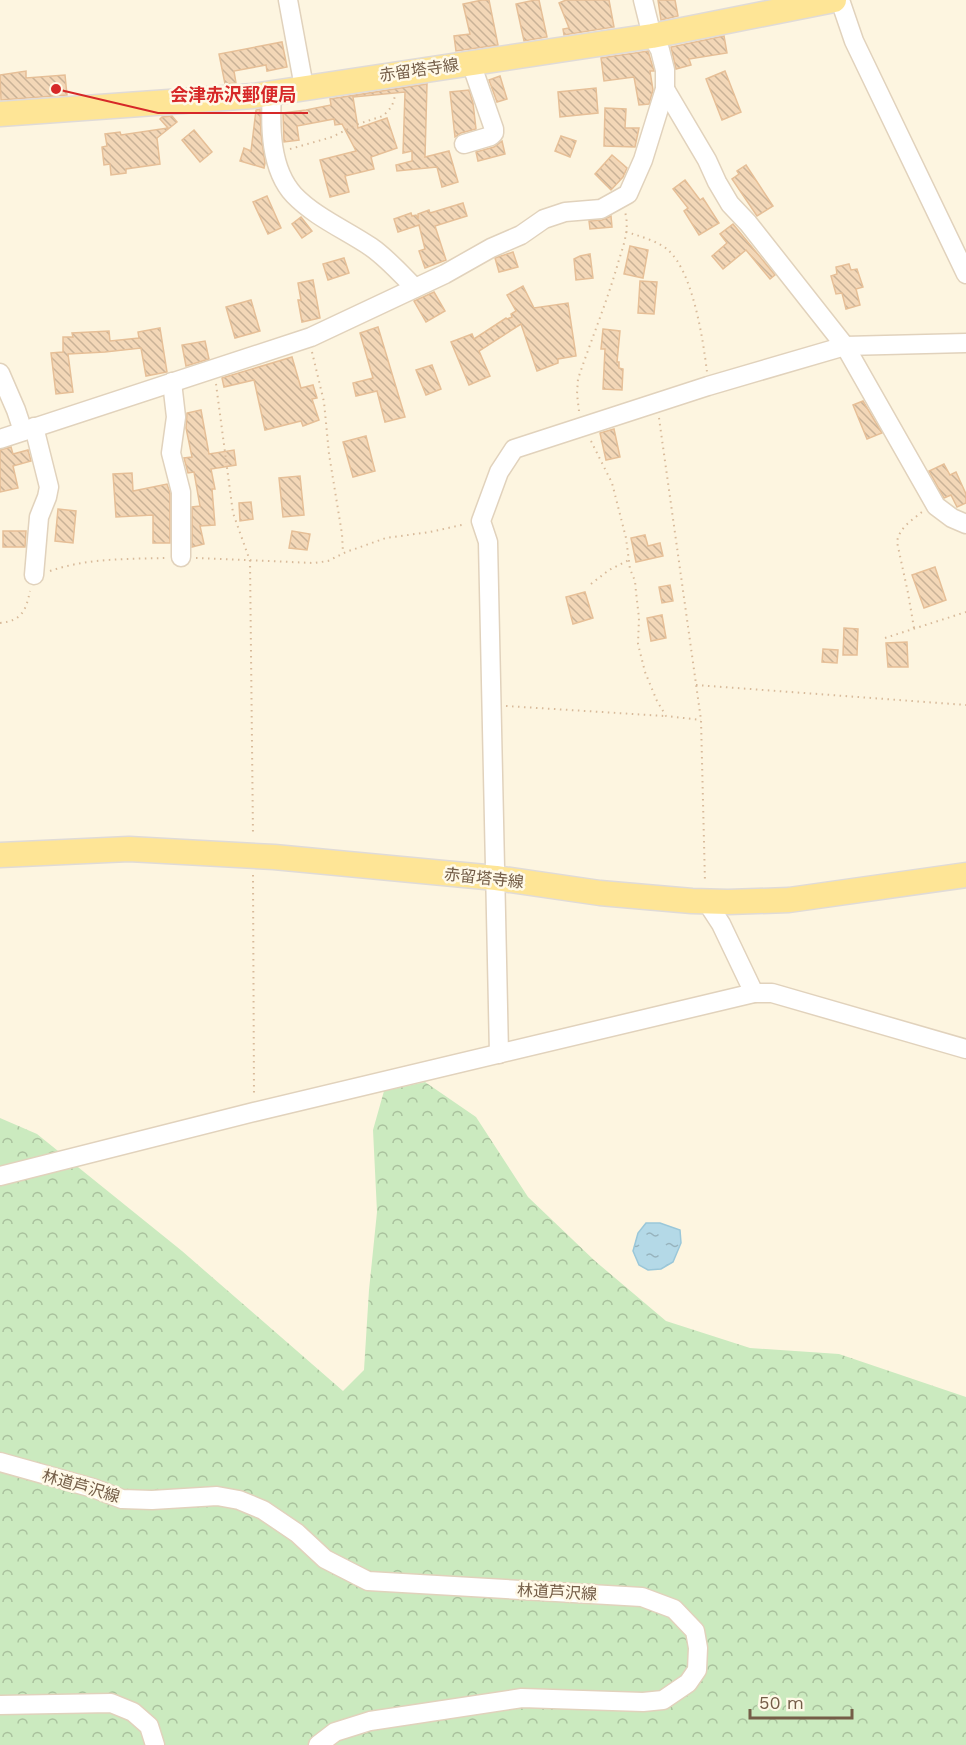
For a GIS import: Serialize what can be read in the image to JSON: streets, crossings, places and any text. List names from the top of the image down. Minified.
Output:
{"streets":{"main road":["赤留塔寺線"],"street":["林道芦沢線"]},"places":["会津赤沢郵便局"],"scale_bar":"50 m"}
